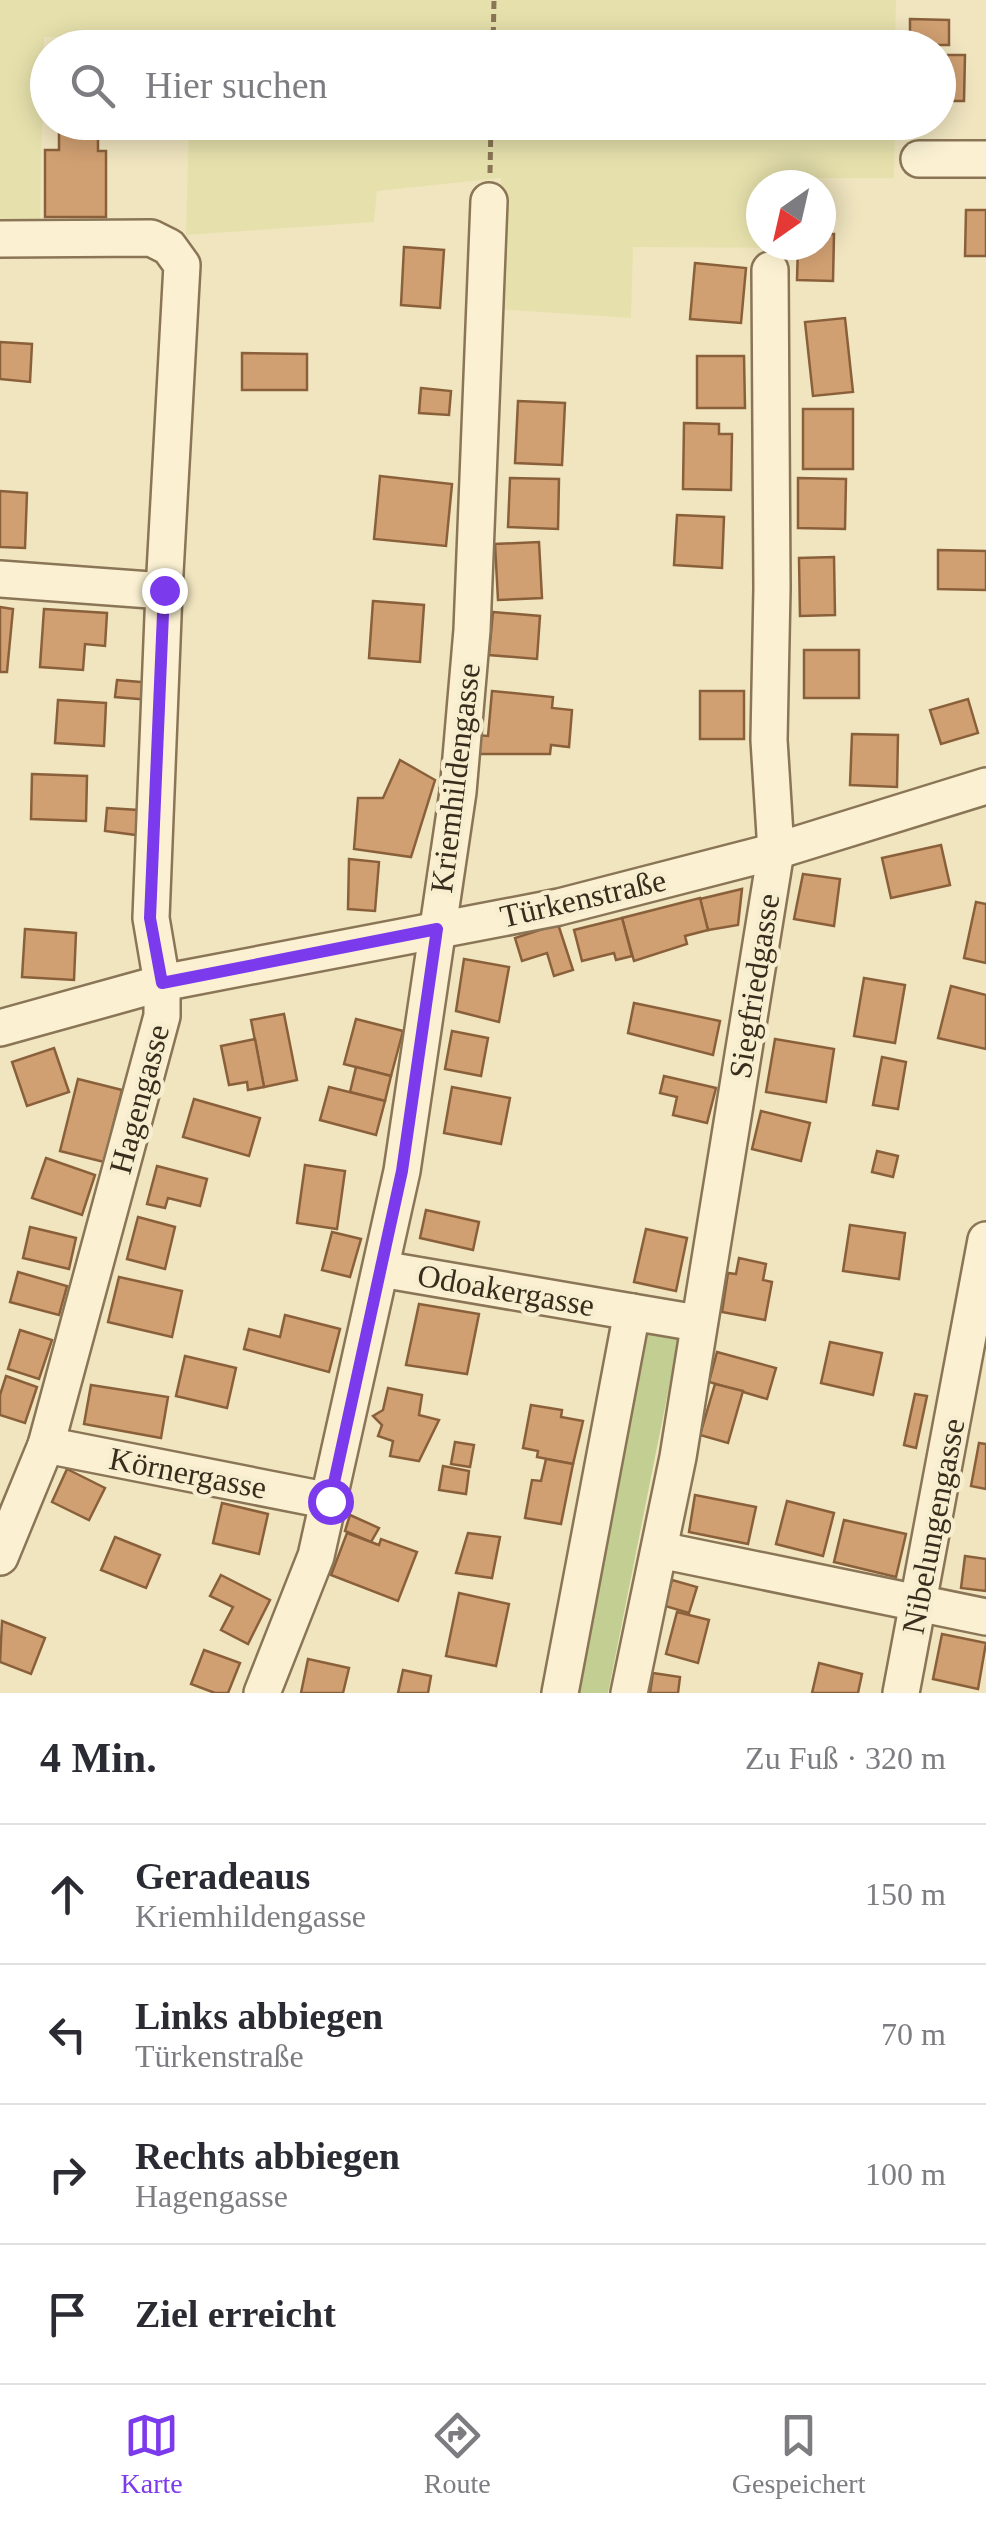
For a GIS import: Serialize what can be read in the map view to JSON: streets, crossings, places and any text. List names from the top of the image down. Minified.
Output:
{"streets":{"street":["Kriemhildengasse","Türkenstraße","Siegfriedgasse","Hagengasse","Odoakergasse","Körnergasse","Nibelungengasse"]},"crossings":[["Kriemhildengasse","Türkenstraße"],["Kriemhildengasse","Odoakergasse"],["Kriemhildengasse","Körnergasse"],["Türkenstraße","Siegfriedgasse"],["Türkenstraße","Hagengasse"],["Siegfriedgasse","Odoakergasse"],["Hagengasse","Körnergasse"]],"north":"bottom left","page":{"search":"Hier suchen","heading":["4 Min.","Zu Fuß · 320 m"],"list":[["Geradeaus","Kriemhildengasse","150 m"],["Links abbiegen","Türkenstraße","70 m"],["Rechts abbiegen","Hagengasse","100 m"],"Ziel erreicht"],"nav":["Karte","Route","Gespeichert"]}}
